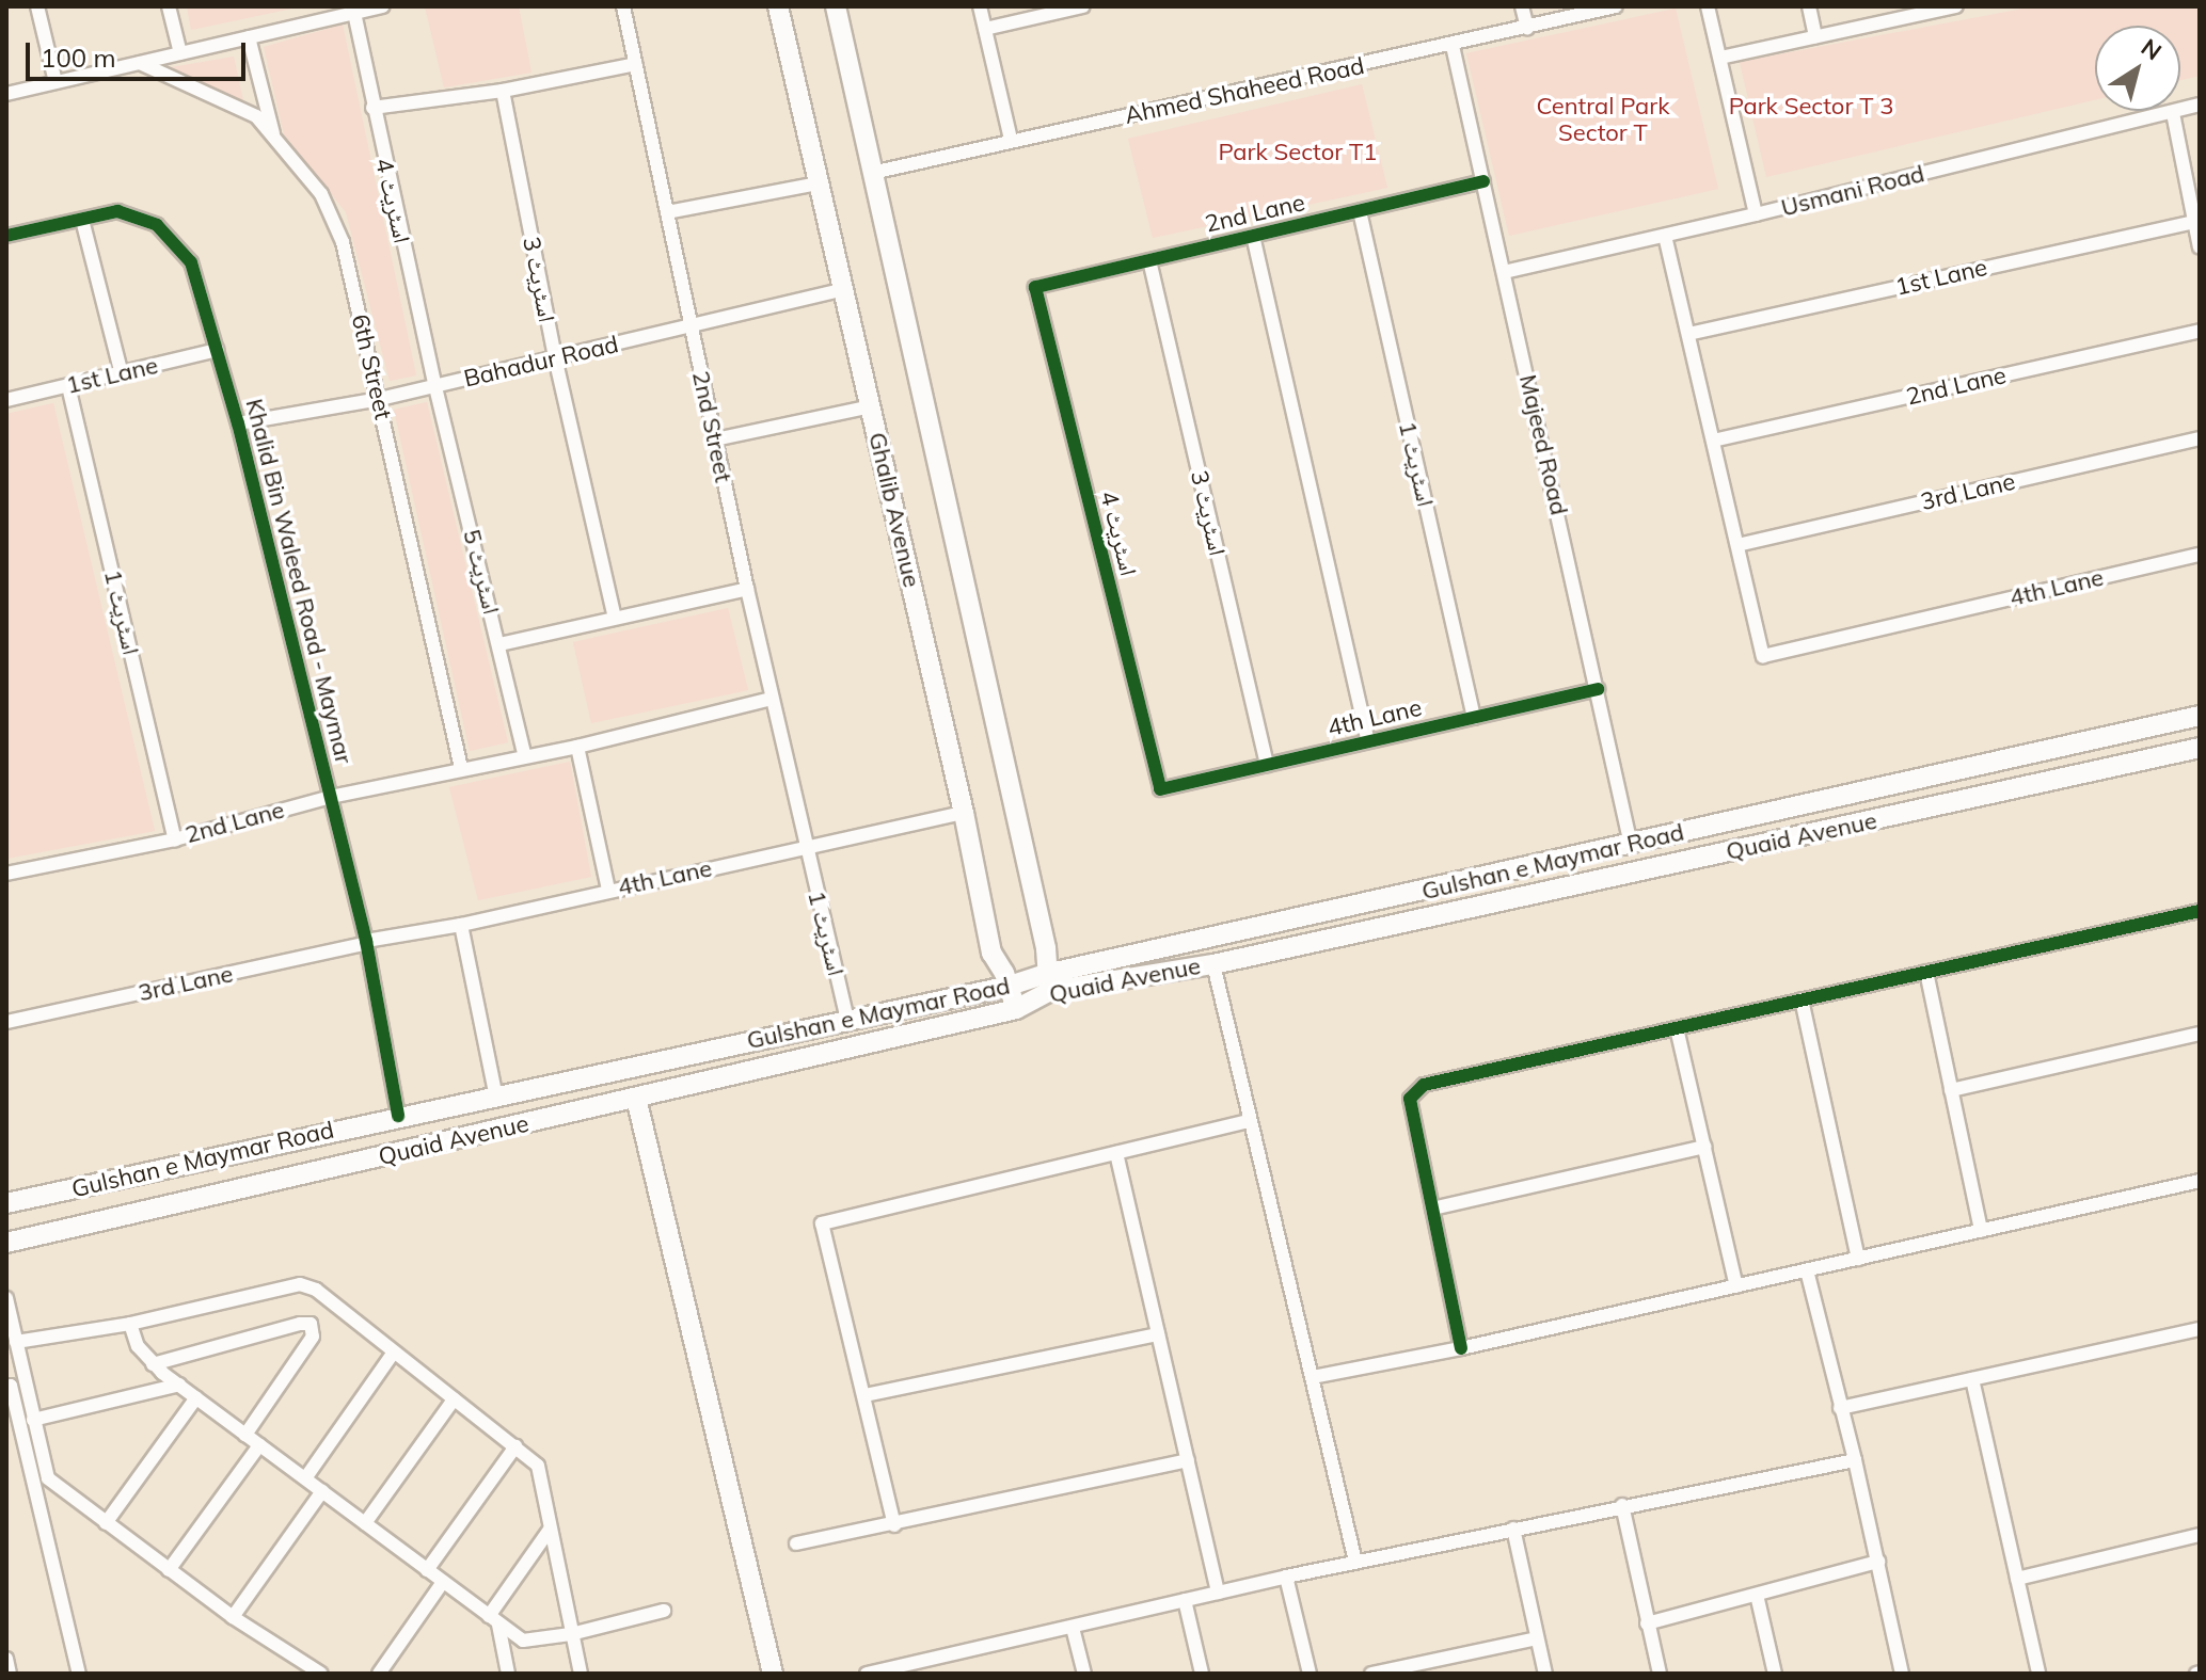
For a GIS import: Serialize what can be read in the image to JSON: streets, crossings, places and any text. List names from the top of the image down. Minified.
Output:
{"streets":{"main road":["Ghalib Avenue","Quaid Avenue","Gulshan e Maymar Road"],"street":["Ahmed Shaheed Road","Usmani Road","اسٹریٹ 4","2nd Lane","1st Lane","اسٹریٹ 3","Bahadur Road","6th Street","2nd Street","Majeed Road","اسٹریٹ 1","3rd Lane","اسٹریٹ 5","Khalid Bin Waleed Road - Maymar","4th Lane"]},"crossings":[["Ahmed Shaheed Road","Majeed Road"],["Usmani Road","Majeed Road"],["اسٹریٹ 4","2nd Lane"],["اسٹریٹ 4","Bahadur Road"],["اسٹریٹ 4","اسٹریٹ 5"],["اسٹریٹ 4","4th Lane"],["2nd Lane","اسٹریٹ 3"],["2nd Lane","6th Street"],["2nd Lane","Majeed Road"],["2nd Lane","اسٹریٹ 1"],["2nd Lane","Khalid Bin Waleed Road - Maymar"],["1st Lane","اسٹریٹ 1"],["1st Lane","Khalid Bin Waleed Road - Maymar"],["اسٹریٹ 3","Bahadur Road"],["اسٹریٹ 3","4th Lane"],["Bahadur Road","6th Street"],["Bahadur Road","2nd Street"],["Bahadur Road","Ghalib Avenue"],["Bahadur Road","اسٹریٹ 5"],["Bahadur Road","Khalid Bin Waleed Road - Maymar"],["2nd Street","اسٹریٹ 1"],["2nd Street","4th Lane"],["Majeed Road","4th Lane"],["Majeed Road","Gulshan e Maymar Road"],["اسٹریٹ 1","4th Lane"],["اسٹریٹ 1","Gulshan e Maymar Road"],["3rd Lane","Khalid Bin Waleed Road - Maymar"],["3rd Lane","4th Lane"],["Ghalib Avenue","4th Lane"],["Ghalib Avenue","Quaid Avenue"],["Ghalib Avenue","Gulshan e Maymar Road"],["Khalid Bin Waleed Road - Maymar","4th Lane"],["Khalid Bin Waleed Road - Maymar","Gulshan e Maymar Road"],["Quaid Avenue","Gulshan e Maymar Road"]],"parks":["Central Park Sector T","Park Sector T 3","Park Sector T1"],"scale_bar":"100 m","north":"top right"}
